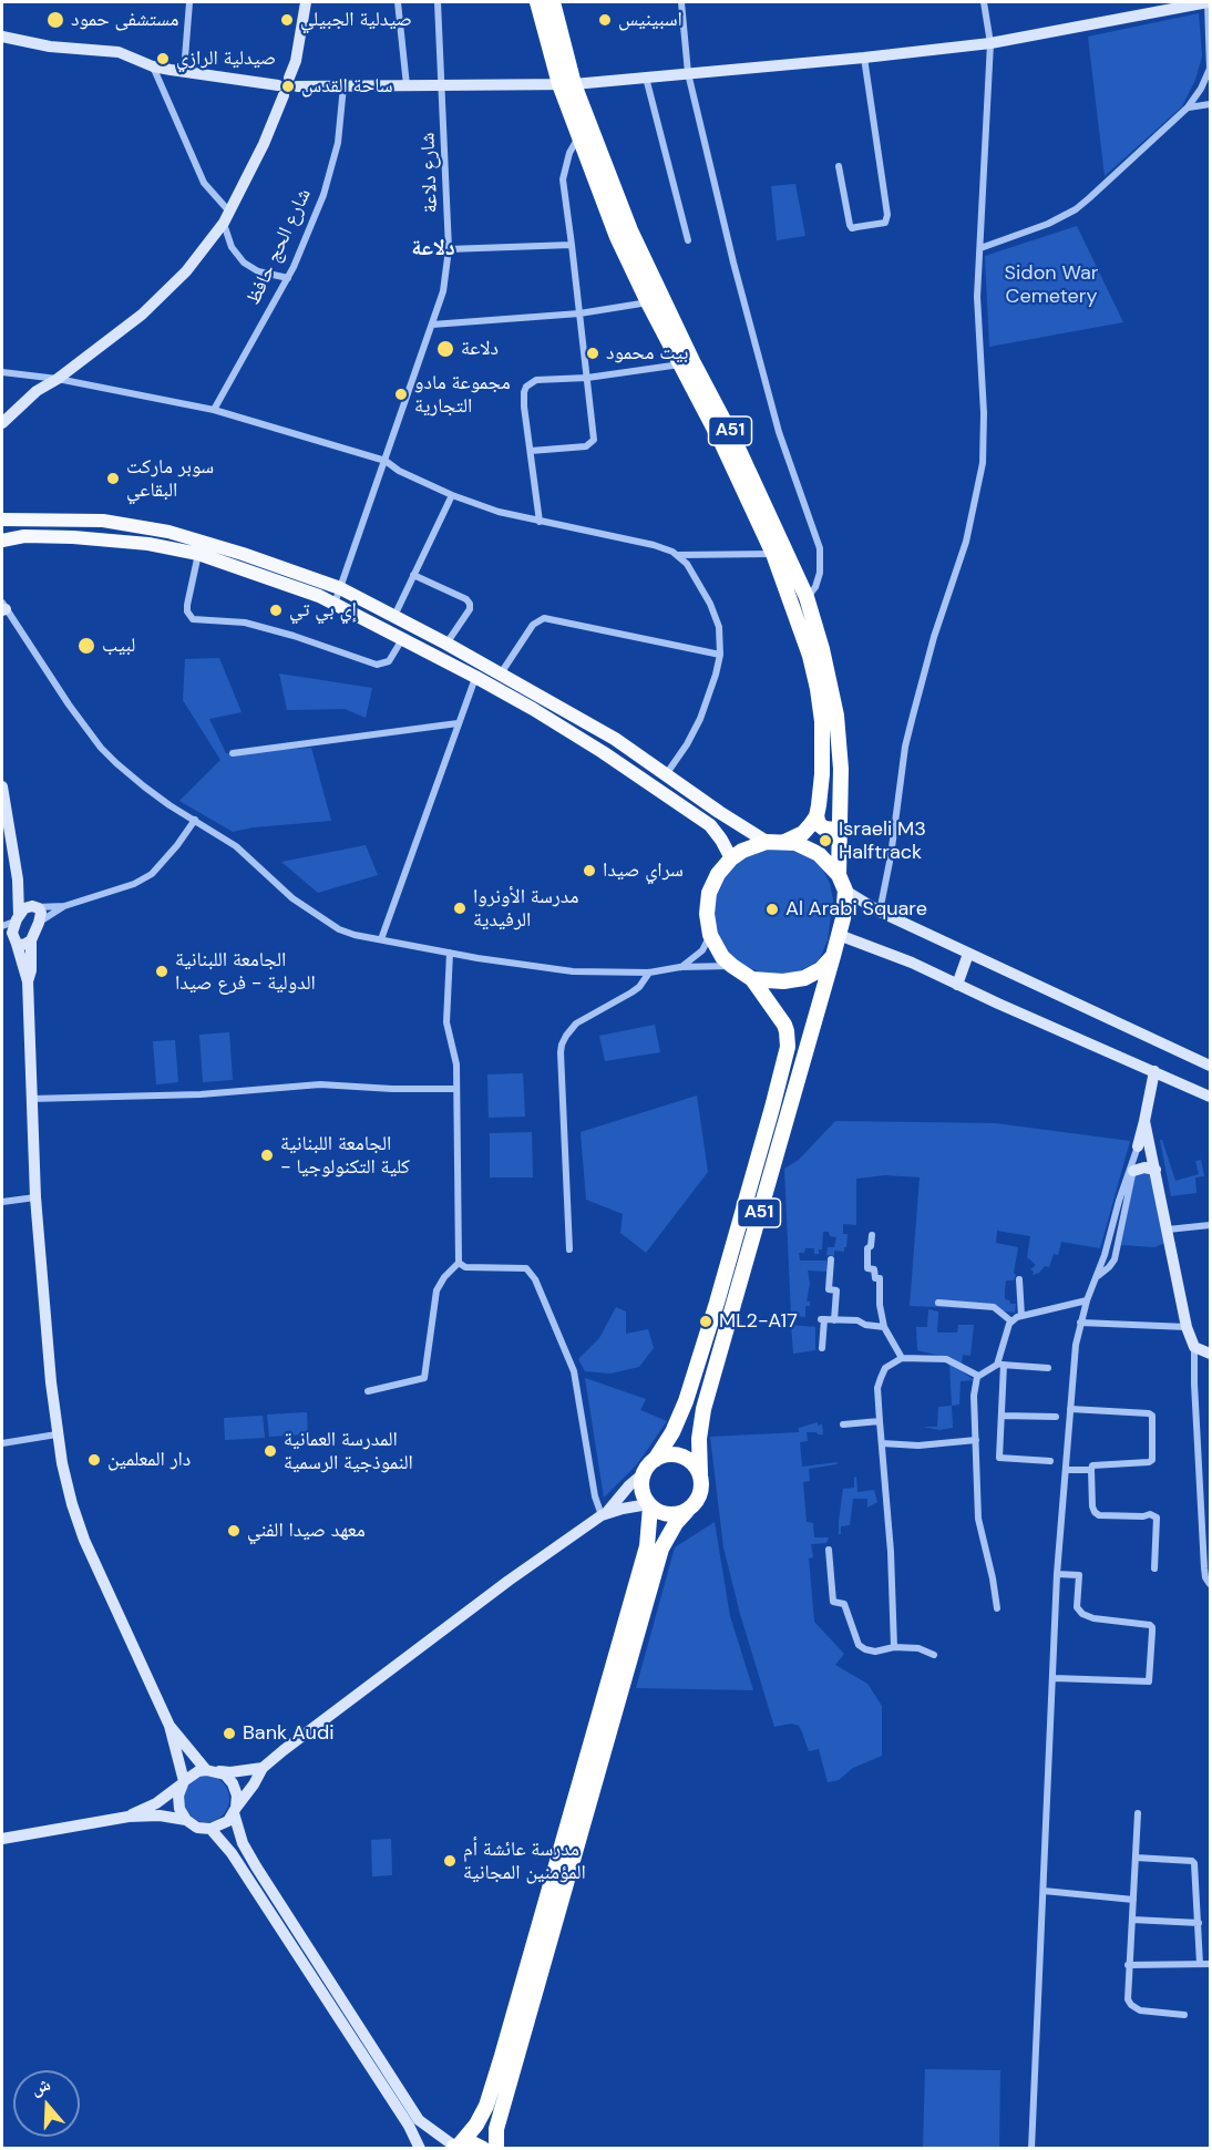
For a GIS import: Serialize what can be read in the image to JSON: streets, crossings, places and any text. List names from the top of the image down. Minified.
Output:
{"streets":{"highway":["A51"],"street":["شارع دلاعة","شارع الحج حافظ"]},"districts":["دلاعة"],"parks":["Sidon War Cemetery"],"places":["مستشفى حمود","صيدلية الجبيلي","اسبينيس","صيدلية الرازي","ساحة القدس","دلاعة","بيت محمود","مجموعة مادو التجارية","سوبر ماركت البقاعي","إي بي تي","لبيب","Israeli M3 Halftrack","سراي صيدا","مدرسة الأونروا الرفيدية","Al Arabi Square","الجامعة اللبنانية الدولية - فرع صيدا","الجامعة اللبنانية - كلية التكنولوجيا","ML2-A17","المدرسة العمانية النموذجية الرسمية","دار المعلمين","معهد صيدا الفني","Bank Audi","مدرسة عائشة أم المؤمنين المجانية"],"north":"top"}
